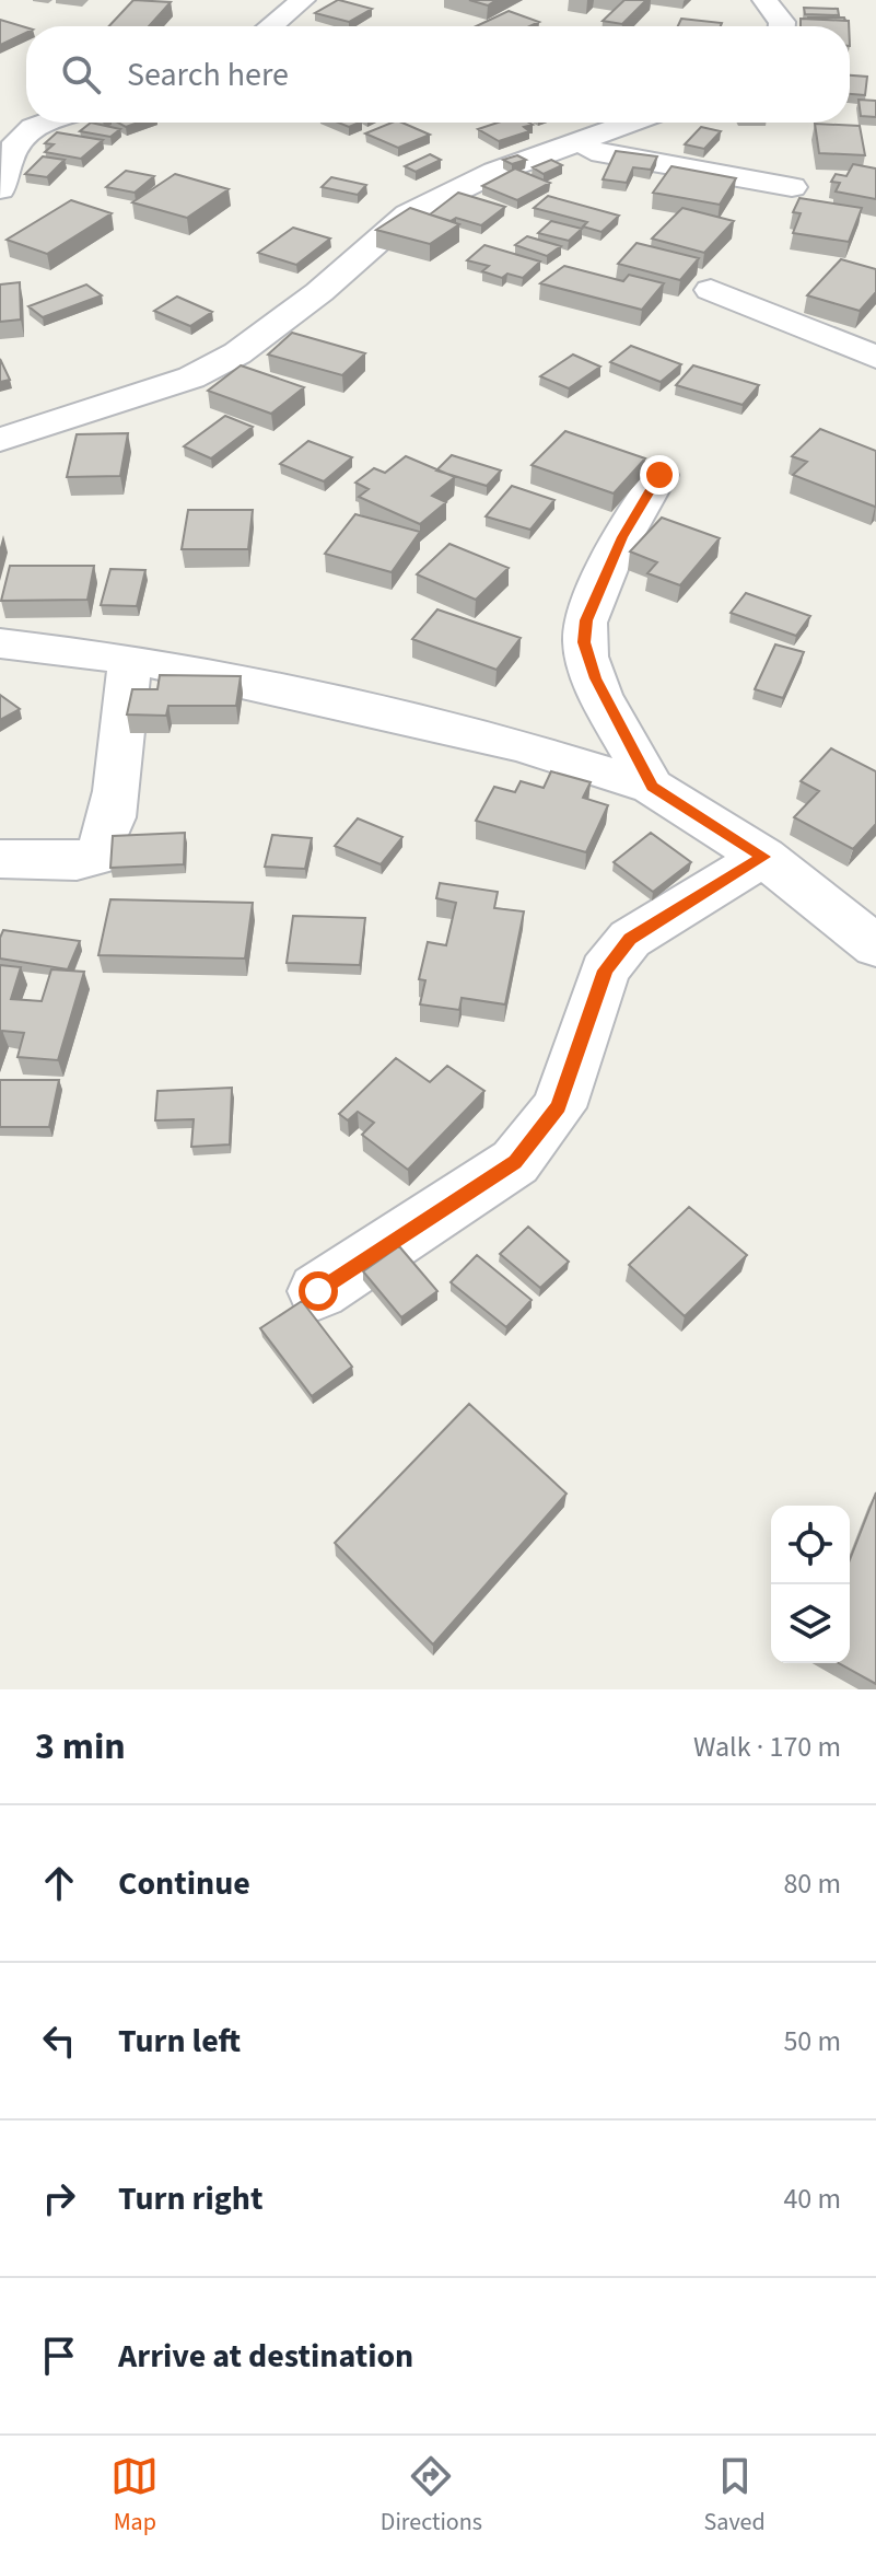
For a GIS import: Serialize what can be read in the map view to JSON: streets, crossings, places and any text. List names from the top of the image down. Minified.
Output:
{"page":{"search":"Search here","heading":["3 min","Walk · 170 m"],"list":[["Continue","80 m"],["Turn left","50 m"],["Turn right","40 m"],"Arrive at destination"],"nav":["Map","Directions","Saved"]}}
